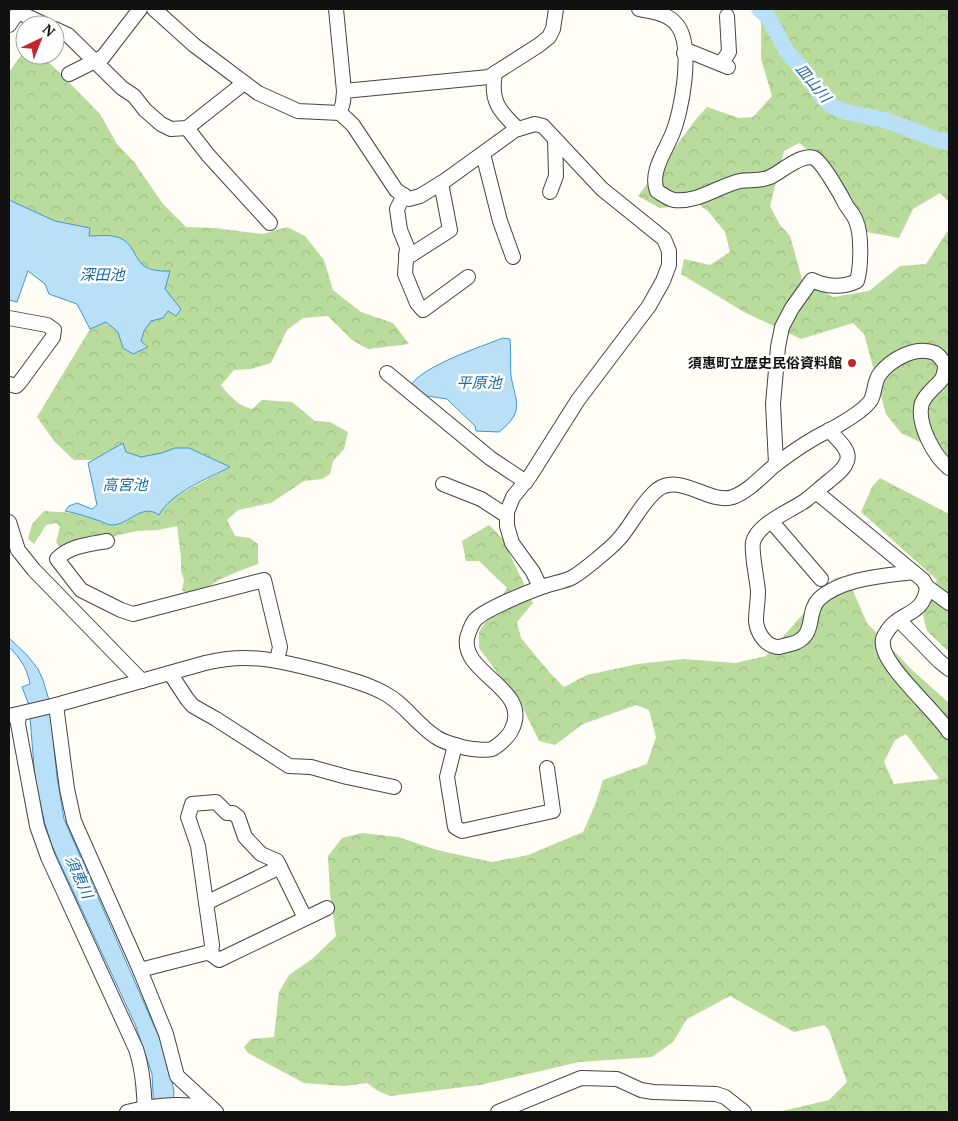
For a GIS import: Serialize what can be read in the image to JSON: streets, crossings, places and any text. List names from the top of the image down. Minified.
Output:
{"water":["皿山川","深田池","平原池","高宮池","須恵川"],"places":["須惠町立歴史民俗資料館"],"north":"top right"}
